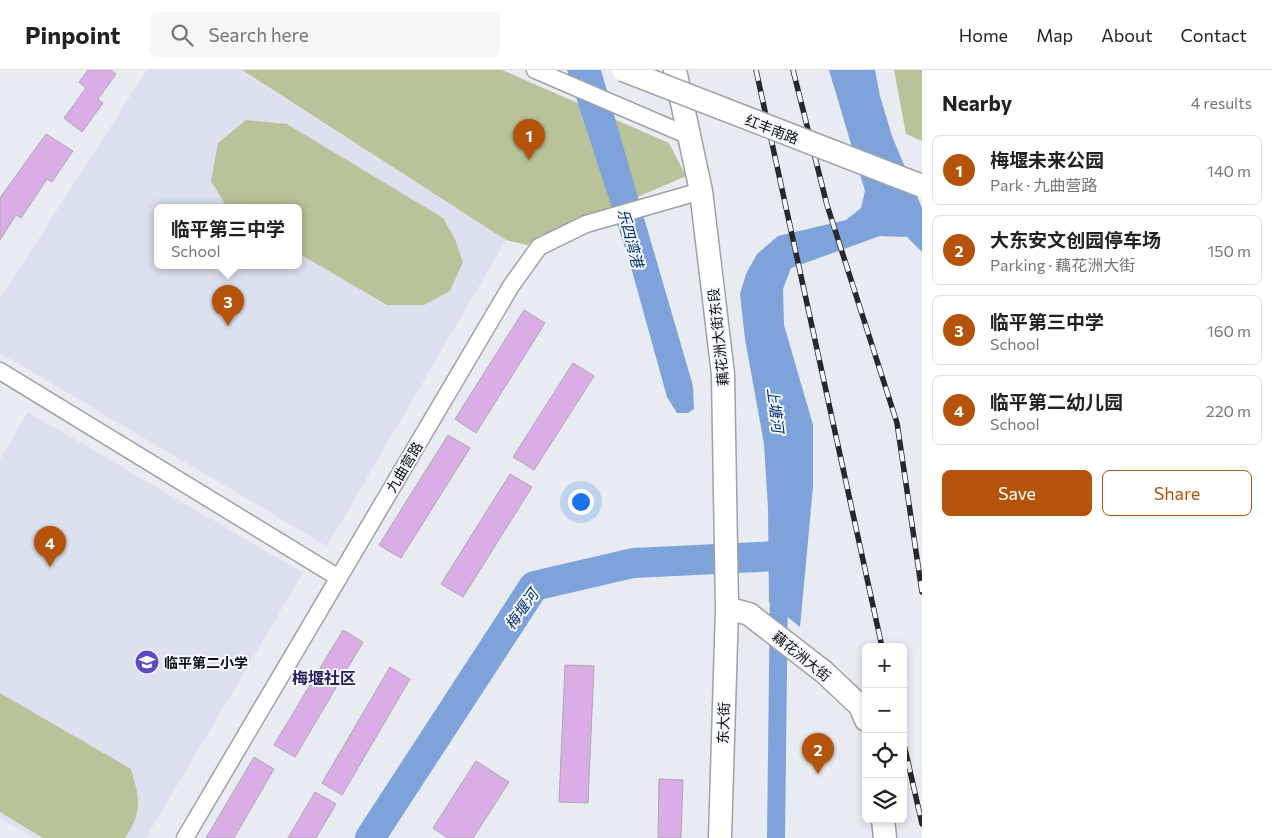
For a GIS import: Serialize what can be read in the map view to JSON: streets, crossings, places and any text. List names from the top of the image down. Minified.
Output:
{"streets":{"street":["红丰南路","藕花洲大街东段","九曲营路","藕花洲大街","东大街"]},"crossings":[["藕花洲大街东段","九曲营路"],["藕花洲大街东段","藕花洲大街"],["藕花洲大街东段","东大街"],["藕花洲大街","东大街"]],"districts":["梅堰社区"],"water":["乐四湾港","上塘河","梅堰河"],"places":{"school or university":["临平第二小学"]},"page":{"header":"Pinpoint","search":"Search here","nav":["Home","Map","About","Contact"],"heading":["Nearby","4 results"],"pins":["1","3","4","2"],"list":[{"mark":"1","name":"梅堰未来公园","note":"Park · 九曲营路","value":"140 m"},{"mark":"2","name":"大东安文创园停车场","note":"Parking · 藕花洲大街","value":"150 m"},{"mark":"3","name":"临平第三中学","note":"School","value":"160 m"},{"mark":"4","name":"临平第二幼儿园","note":"School","value":"220 m"}],"popup":["临平第三中学","School"],"buttons":["Save","Share"],"map_buttons":["+","−"]}}
